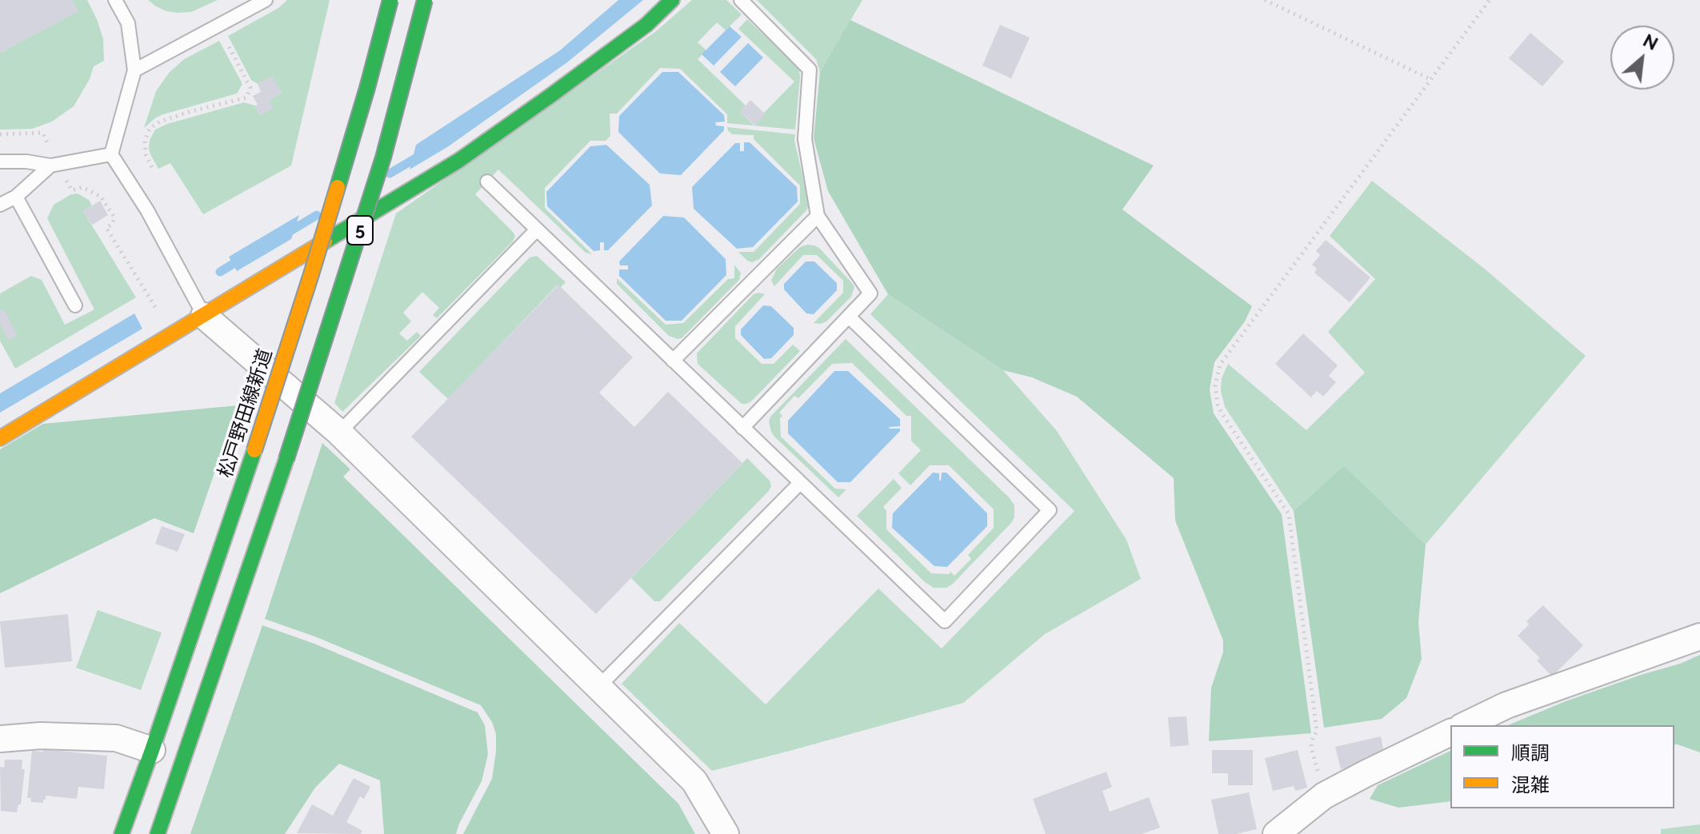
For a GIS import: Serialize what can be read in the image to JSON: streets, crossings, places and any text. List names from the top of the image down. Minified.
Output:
{"streets":{"main road":["5","松戸野田線新道"]},"legend":["順調","混雑"],"north":"top right"}
